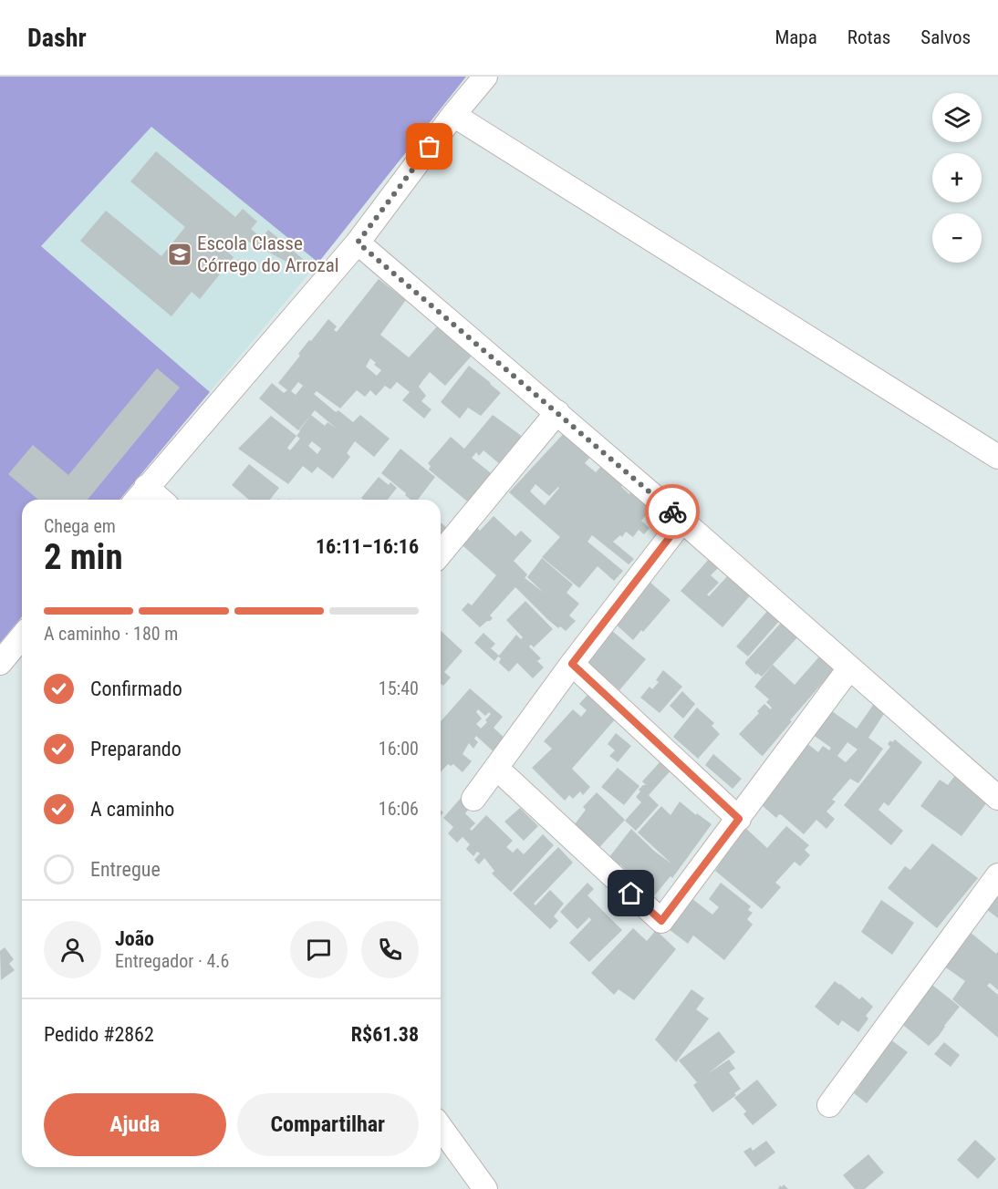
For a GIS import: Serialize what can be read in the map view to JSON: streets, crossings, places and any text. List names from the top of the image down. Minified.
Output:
{"places":{"school or university":["Escola Classe Córrego do Arrozal"]},"page":{"header":"Dashr","nav":["Mapa","Rotas","Salvos"],"map_buttons":["+","−"],"heading":["2 min","Chega em","16:11–16:16"],"panel":["João","Entregador · 4.6","Pedido #2862","R$61.38"],"bar":"A caminho · 180 m","list":[["Confirmado","15:40"],["Preparando","16:00"],["A caminho","16:06"],"Entregue"],"buttons":["Ajuda","Compartilhar"]}}
